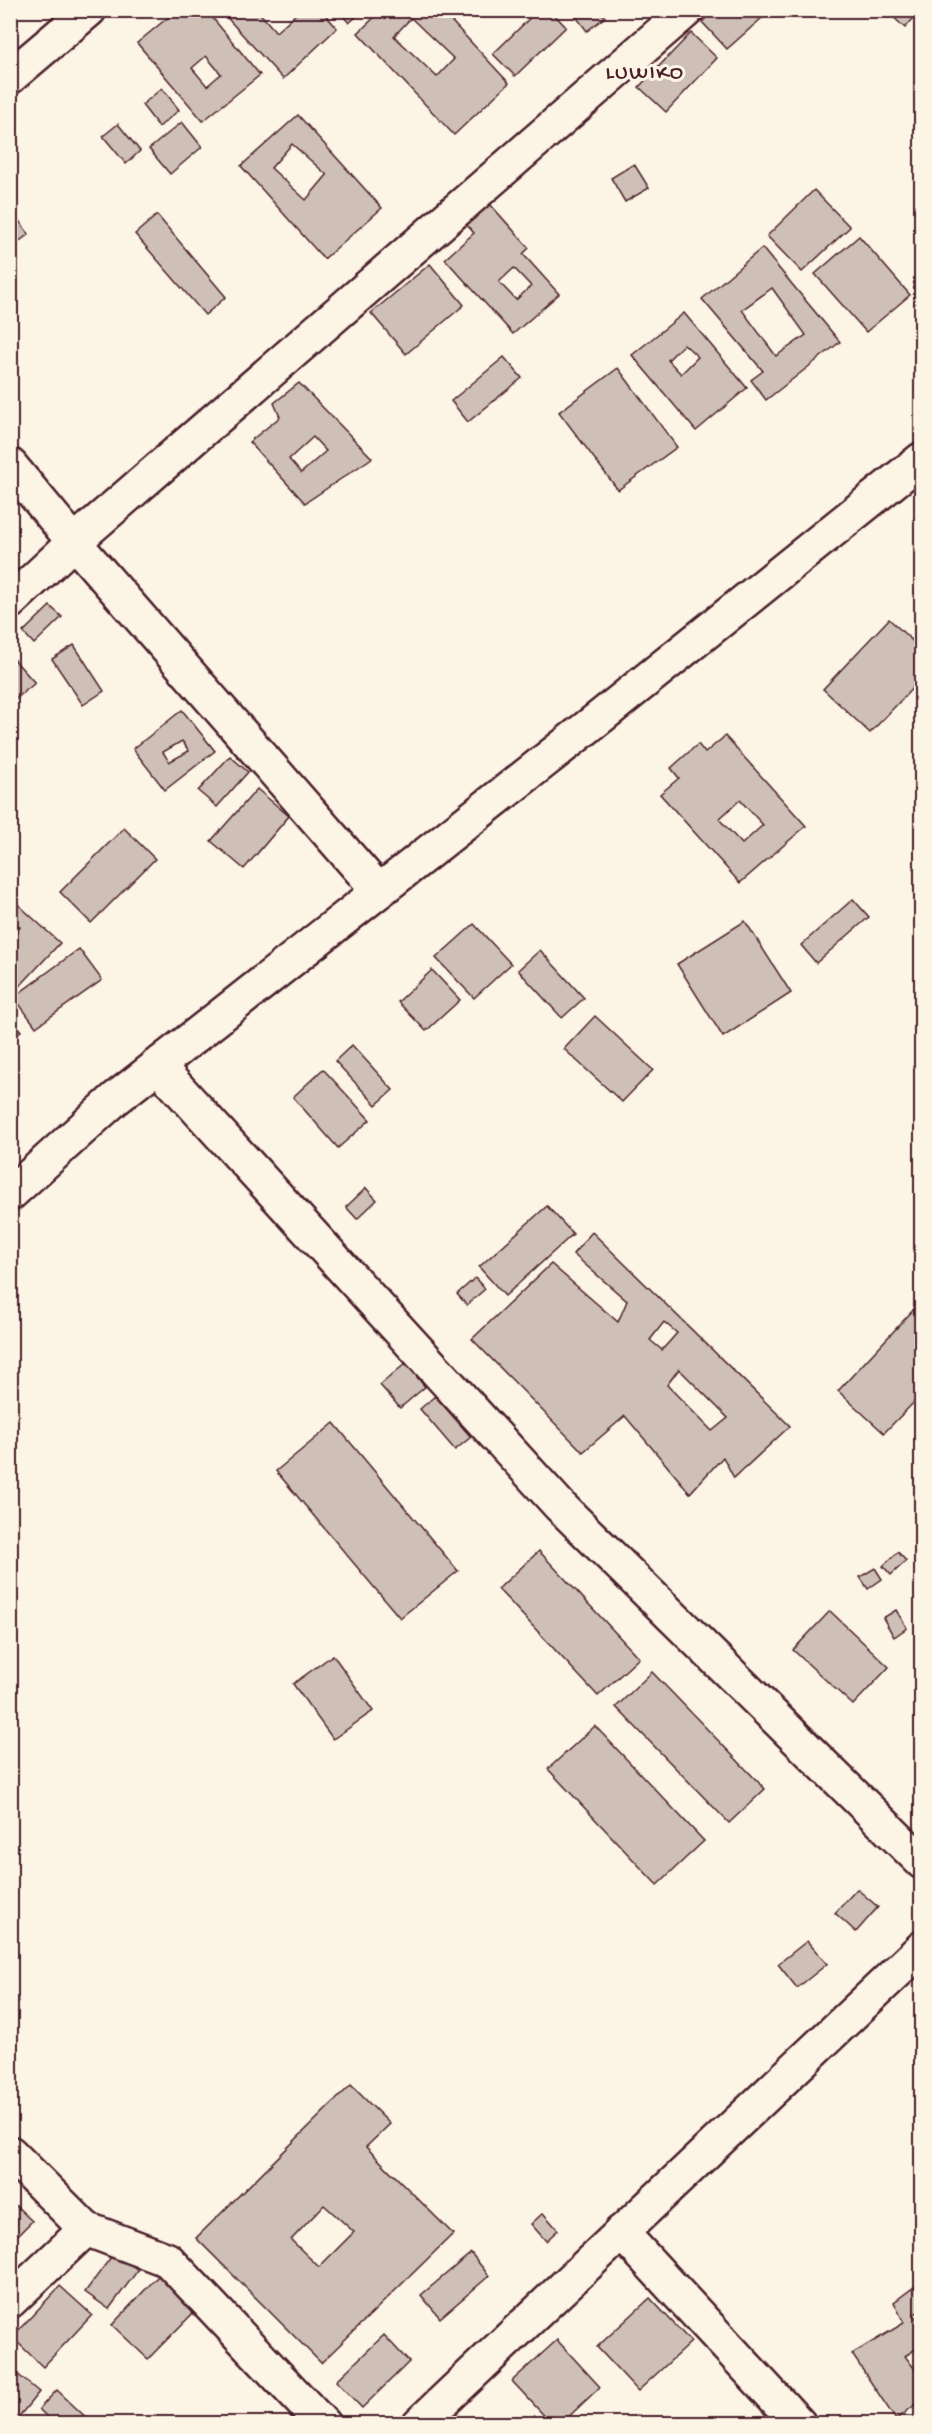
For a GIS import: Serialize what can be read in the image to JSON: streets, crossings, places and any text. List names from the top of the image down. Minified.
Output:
{"districts":["LUWIKO"]}
